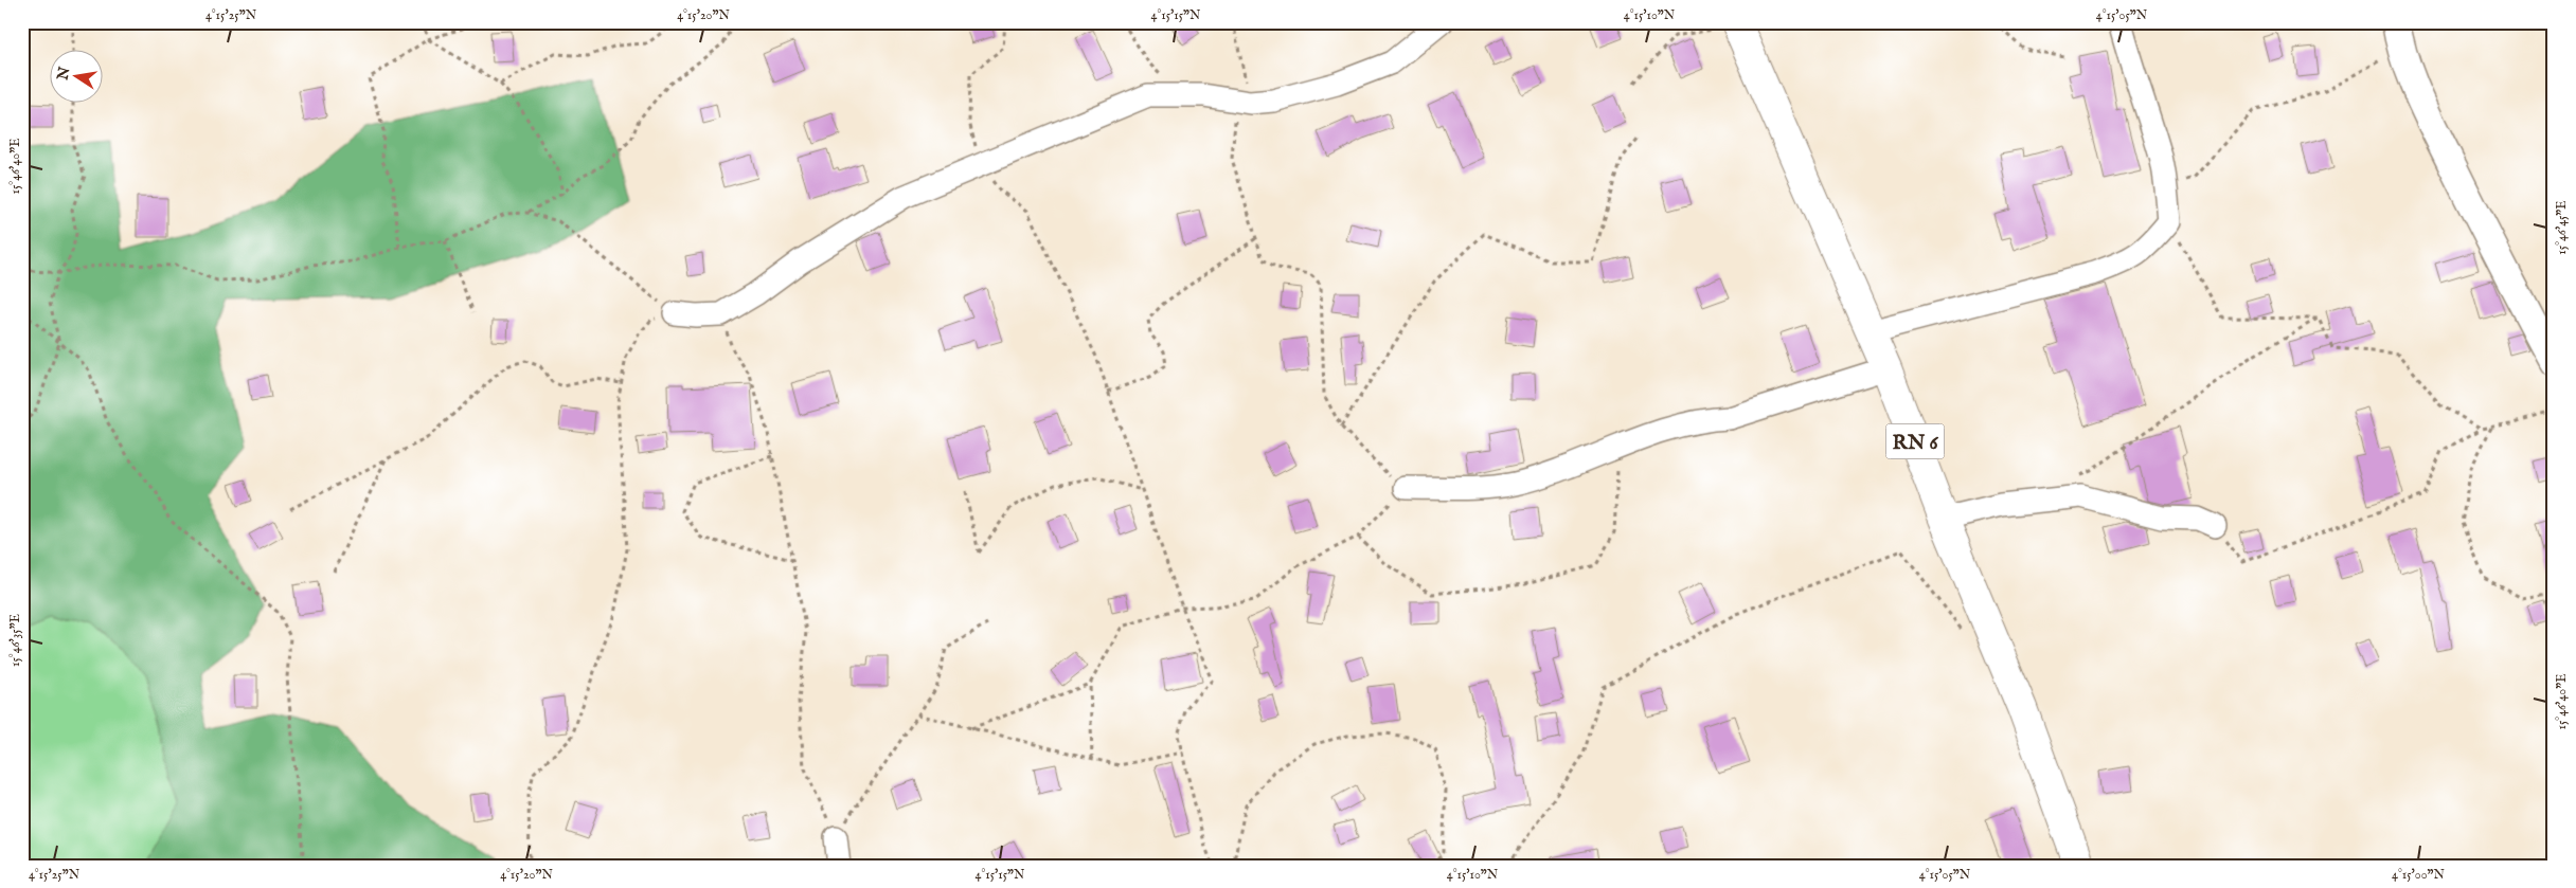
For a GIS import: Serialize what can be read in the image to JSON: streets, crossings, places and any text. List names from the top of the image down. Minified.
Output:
{"streets":{"main road":["RN 6"]},"north":"left","coordinates":["4°15'25\"N","4°15'20\"N","4°15'15\"N","4°15'10\"N","4°15'05\"N","15°46'40\"E","15°46'45\"E","15°46'35\"E","4°15'00\"N"]}
